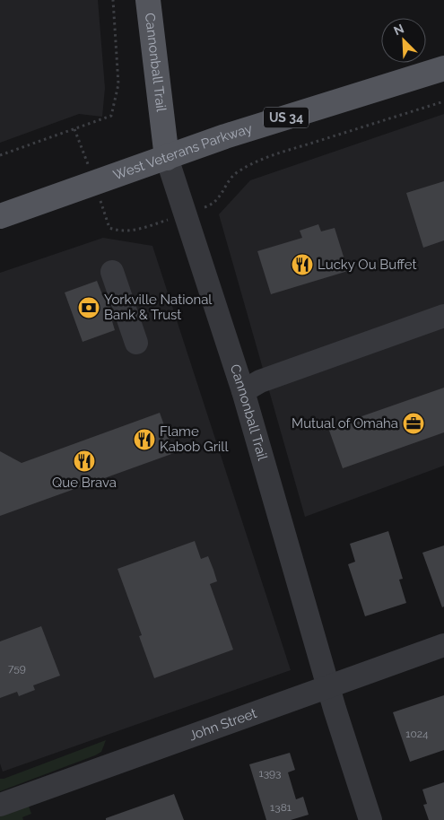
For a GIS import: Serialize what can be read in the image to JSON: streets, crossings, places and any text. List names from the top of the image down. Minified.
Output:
{"streets":{"main road":["Cannonball Trail","US 34","West Veterans Parkway"],"street":["John Street"]},"crossings":[["Cannonball Trail","West Veterans Parkway"],["Cannonball Trail","John Street"]],"places":{"restaurant":["Lucky Ou Buffet","Flame Kabob Grill","Que Brava"],"bank":["Yorkville National Bank & Trust"],"office":["Mutual of Omaha"]},"house_numbers":["759","1024","1393","1381"],"north":"top left"}
